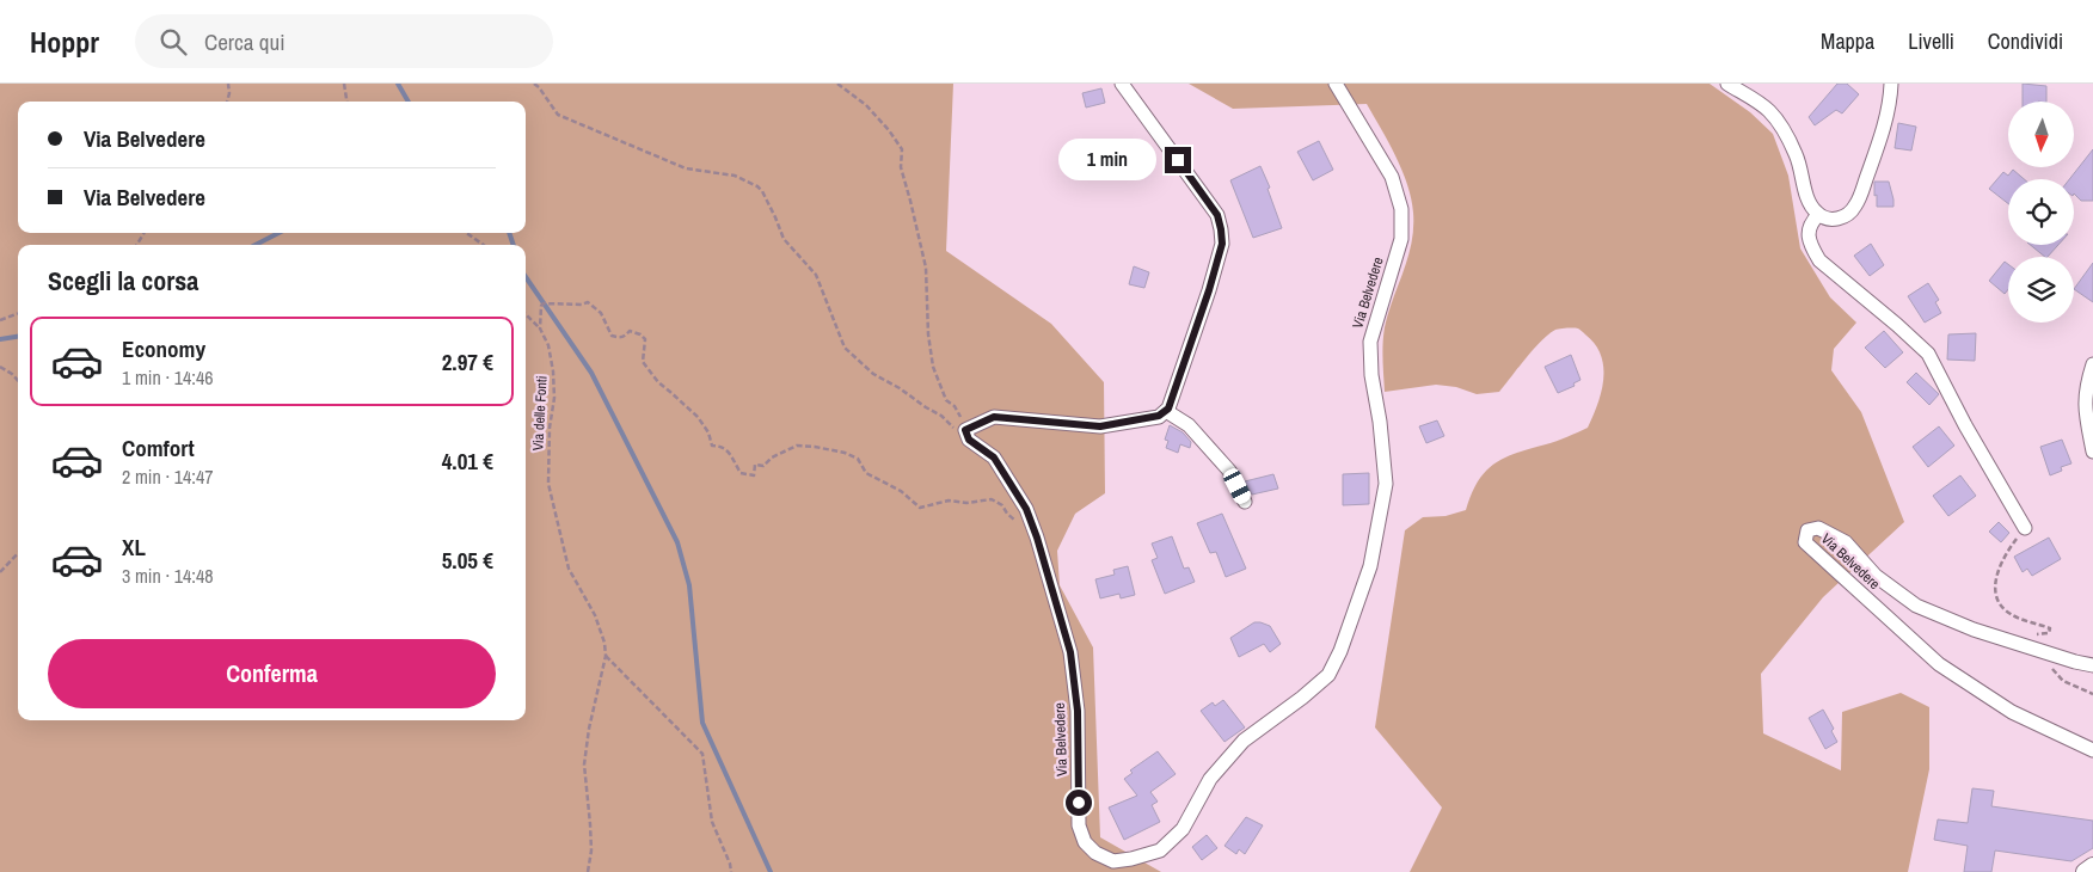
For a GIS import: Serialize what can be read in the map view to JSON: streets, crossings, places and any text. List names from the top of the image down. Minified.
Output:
{"streets":{"street":["Via Belvedere"],"path":["Via delle Fonti"]},"north":"bottom","page":{"header":"Hoppr","search":"Cerca qui","nav":["Mappa","Livelli","Condividi"],"banner":["Via Belvedere","Via Belvedere"],"bubble":"1 min","heading":"Scegli la corsa","list":[{"name":"Economy","note":"1 min · 14:46","value":"2.97 €"},{"name":"Comfort","note":"2 min · 14:47","value":"4.01 €"},{"name":"XL","note":"3 min · 14:48","value":"5.05 €"}],"buttons":"Conferma"}}
